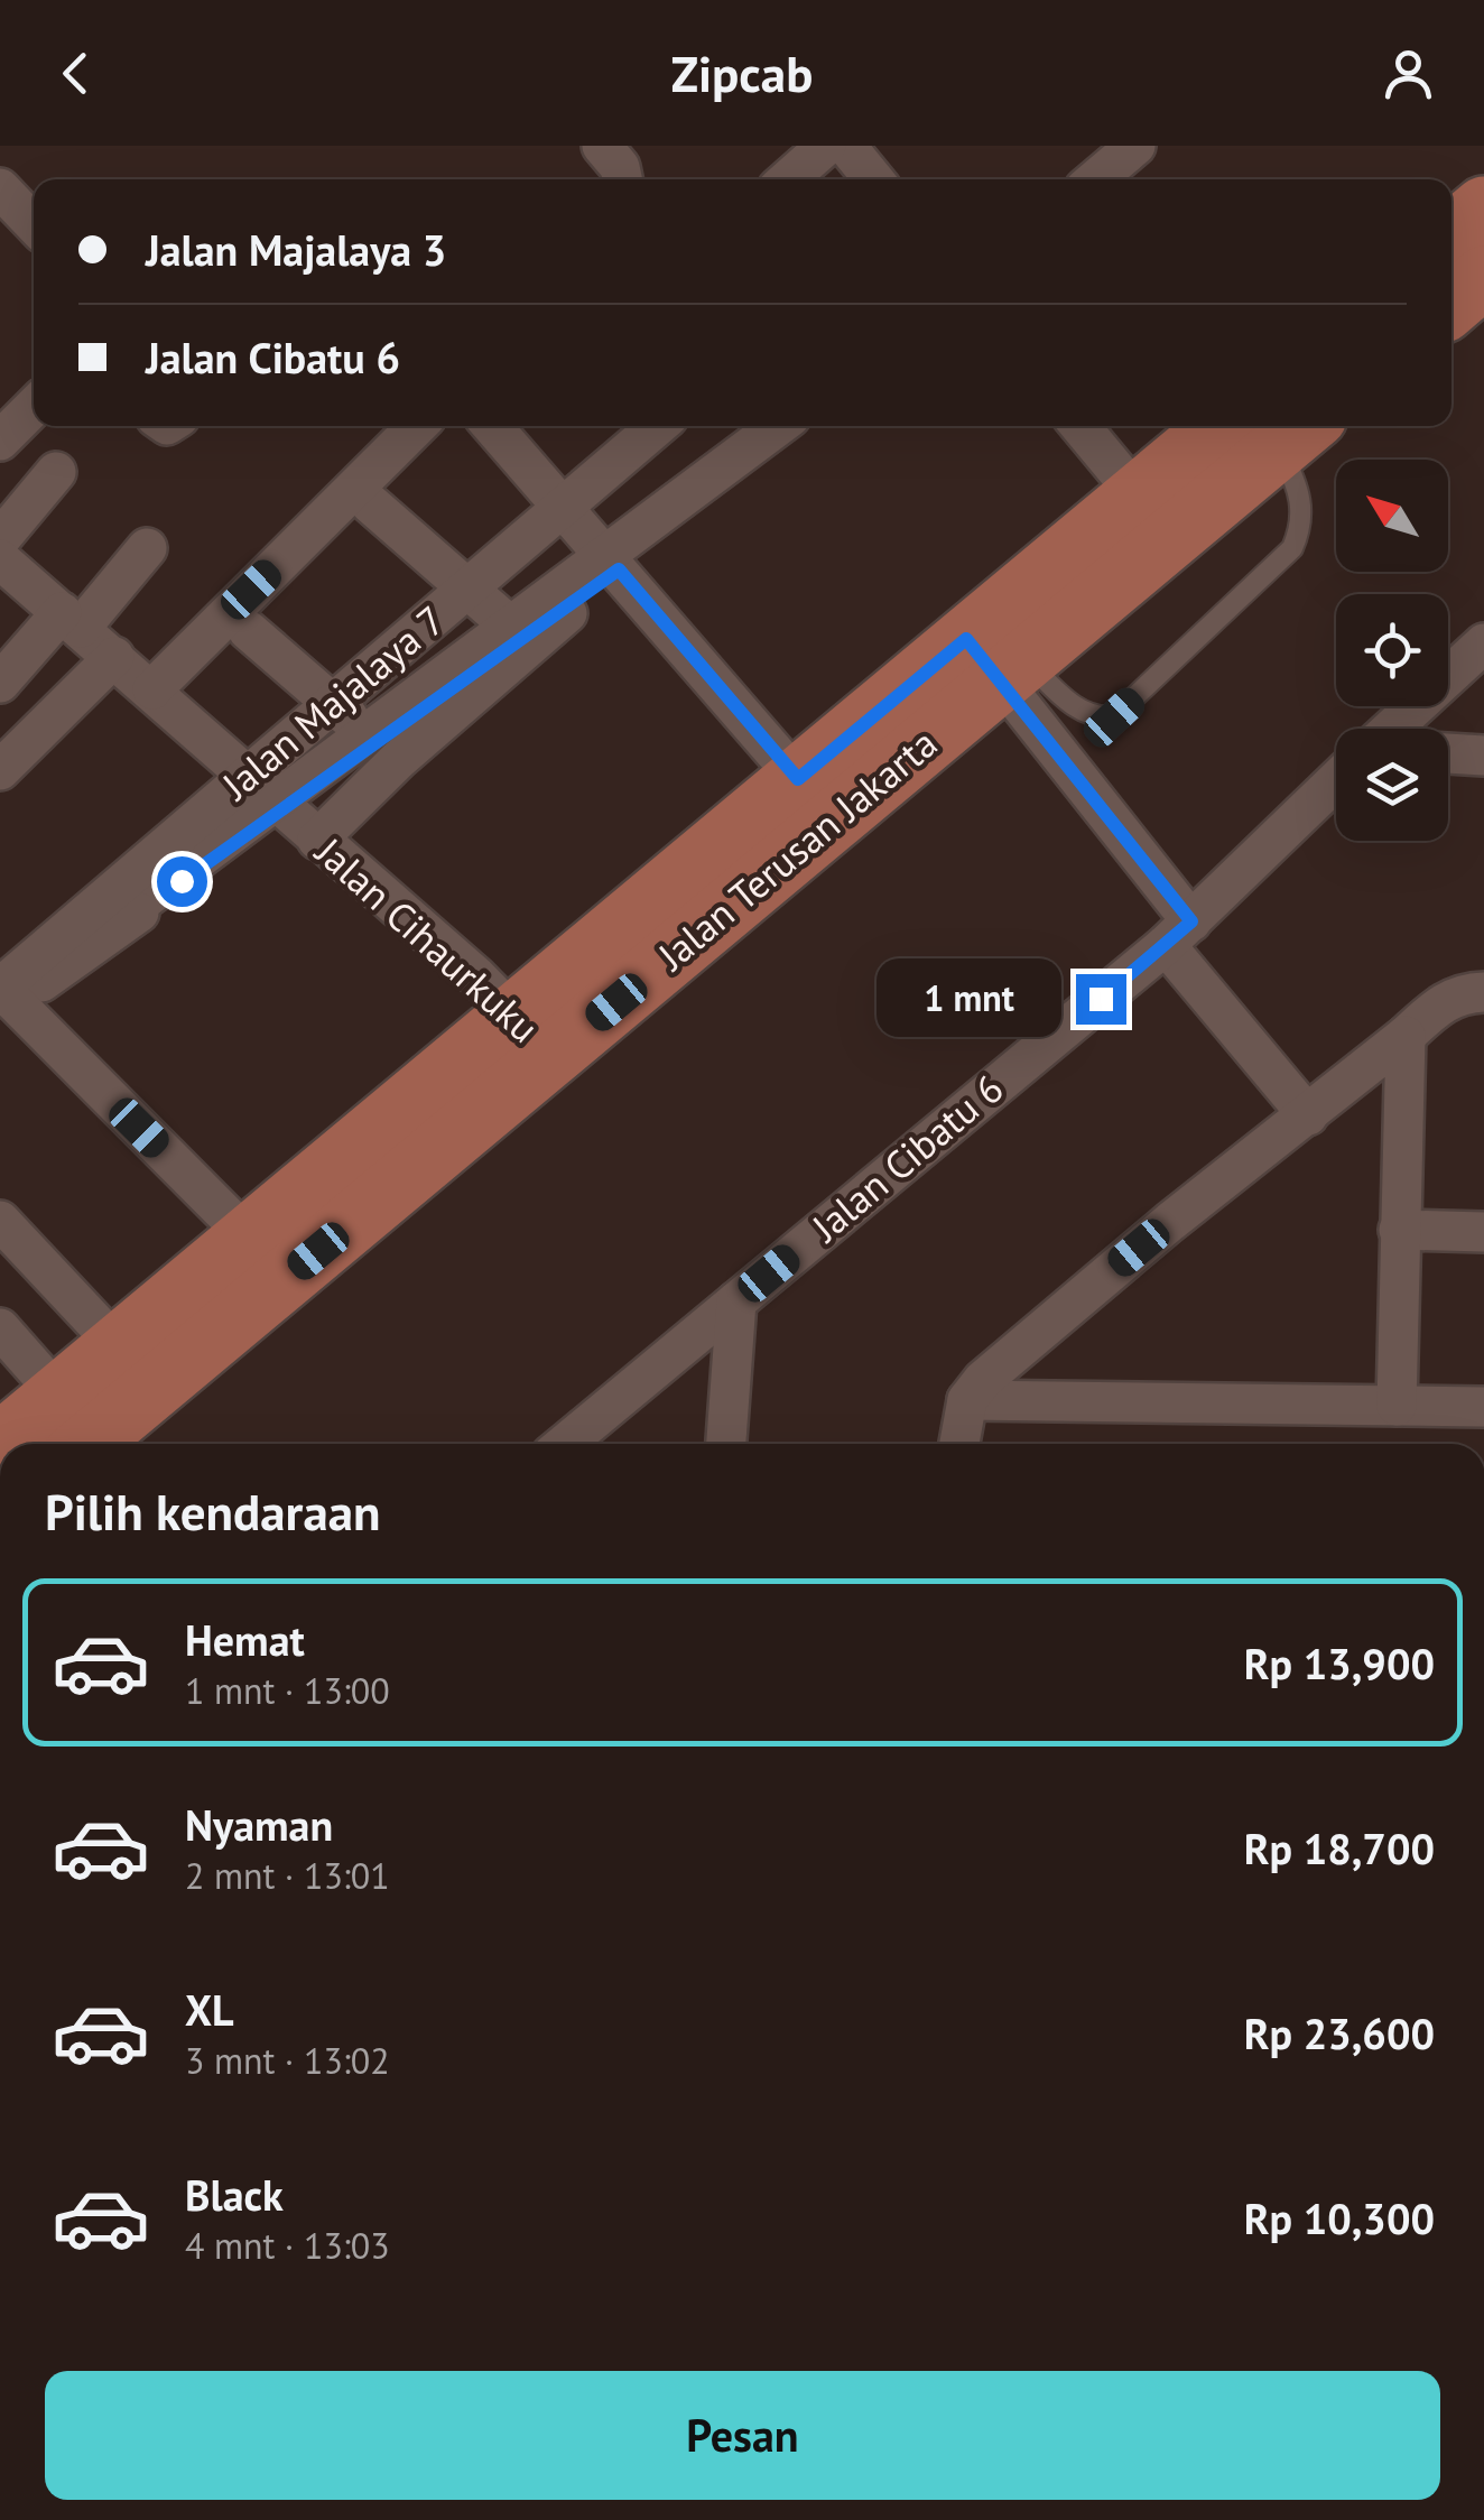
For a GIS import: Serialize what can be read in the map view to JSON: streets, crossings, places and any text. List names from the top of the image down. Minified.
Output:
{"streets":{"main road":["Jalan Terusan Jakarta"],"street":["Jalan Majalaya 7","Jalan Cihaurkuku","Jalan Cibatu 6"]},"crossings":[["Jalan Terusan Jakarta","Jalan Cihaurkuku"]],"north":"top left","page":{"header":"Zipcab","banner":["Jalan Majalaya 3","Jalan Cibatu 6"],"bubble":"1 mnt","heading":"Pilih kendaraan","list":[{"name":"Hemat","note":"1 mnt · 13:00","value":"Rp 13,900"},{"name":"Nyaman","note":"2 mnt · 13:01","value":"Rp 18,700"},{"name":"XL","note":"3 mnt · 13:02","value":"Rp 23,600"},{"name":"Black","note":"4 mnt · 13:03","value":"Rp 10,300"}],"buttons":"Pesan"}}
